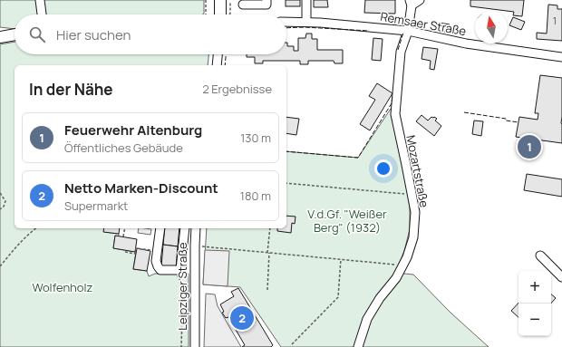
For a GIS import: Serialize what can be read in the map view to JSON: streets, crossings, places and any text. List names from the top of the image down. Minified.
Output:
{"streets":{"street":["Remsaer Straße","Mozartstraße","Leipziger Straße"]},"crossings":[["Remsaer Straße","Mozartstraße"]],"parks":["V.d.Gf. \"Weißer Berg\" (1932)","Wolfenholz"],"house_numbers":["1"],"north":"top","page":{"search":"Hier suchen","heading":["In der Nähe","2 Ergebnisse"],"list":[{"mark":"1","name":"Feuerwehr Altenburg","note":"Öffentliches Gebäude","value":"130 m"},{"mark":"2","name":"Netto Marken-Discount","note":"Supermarkt","value":"180 m"}],"pins":["1","2"],"map_buttons":["+","−"]}}
